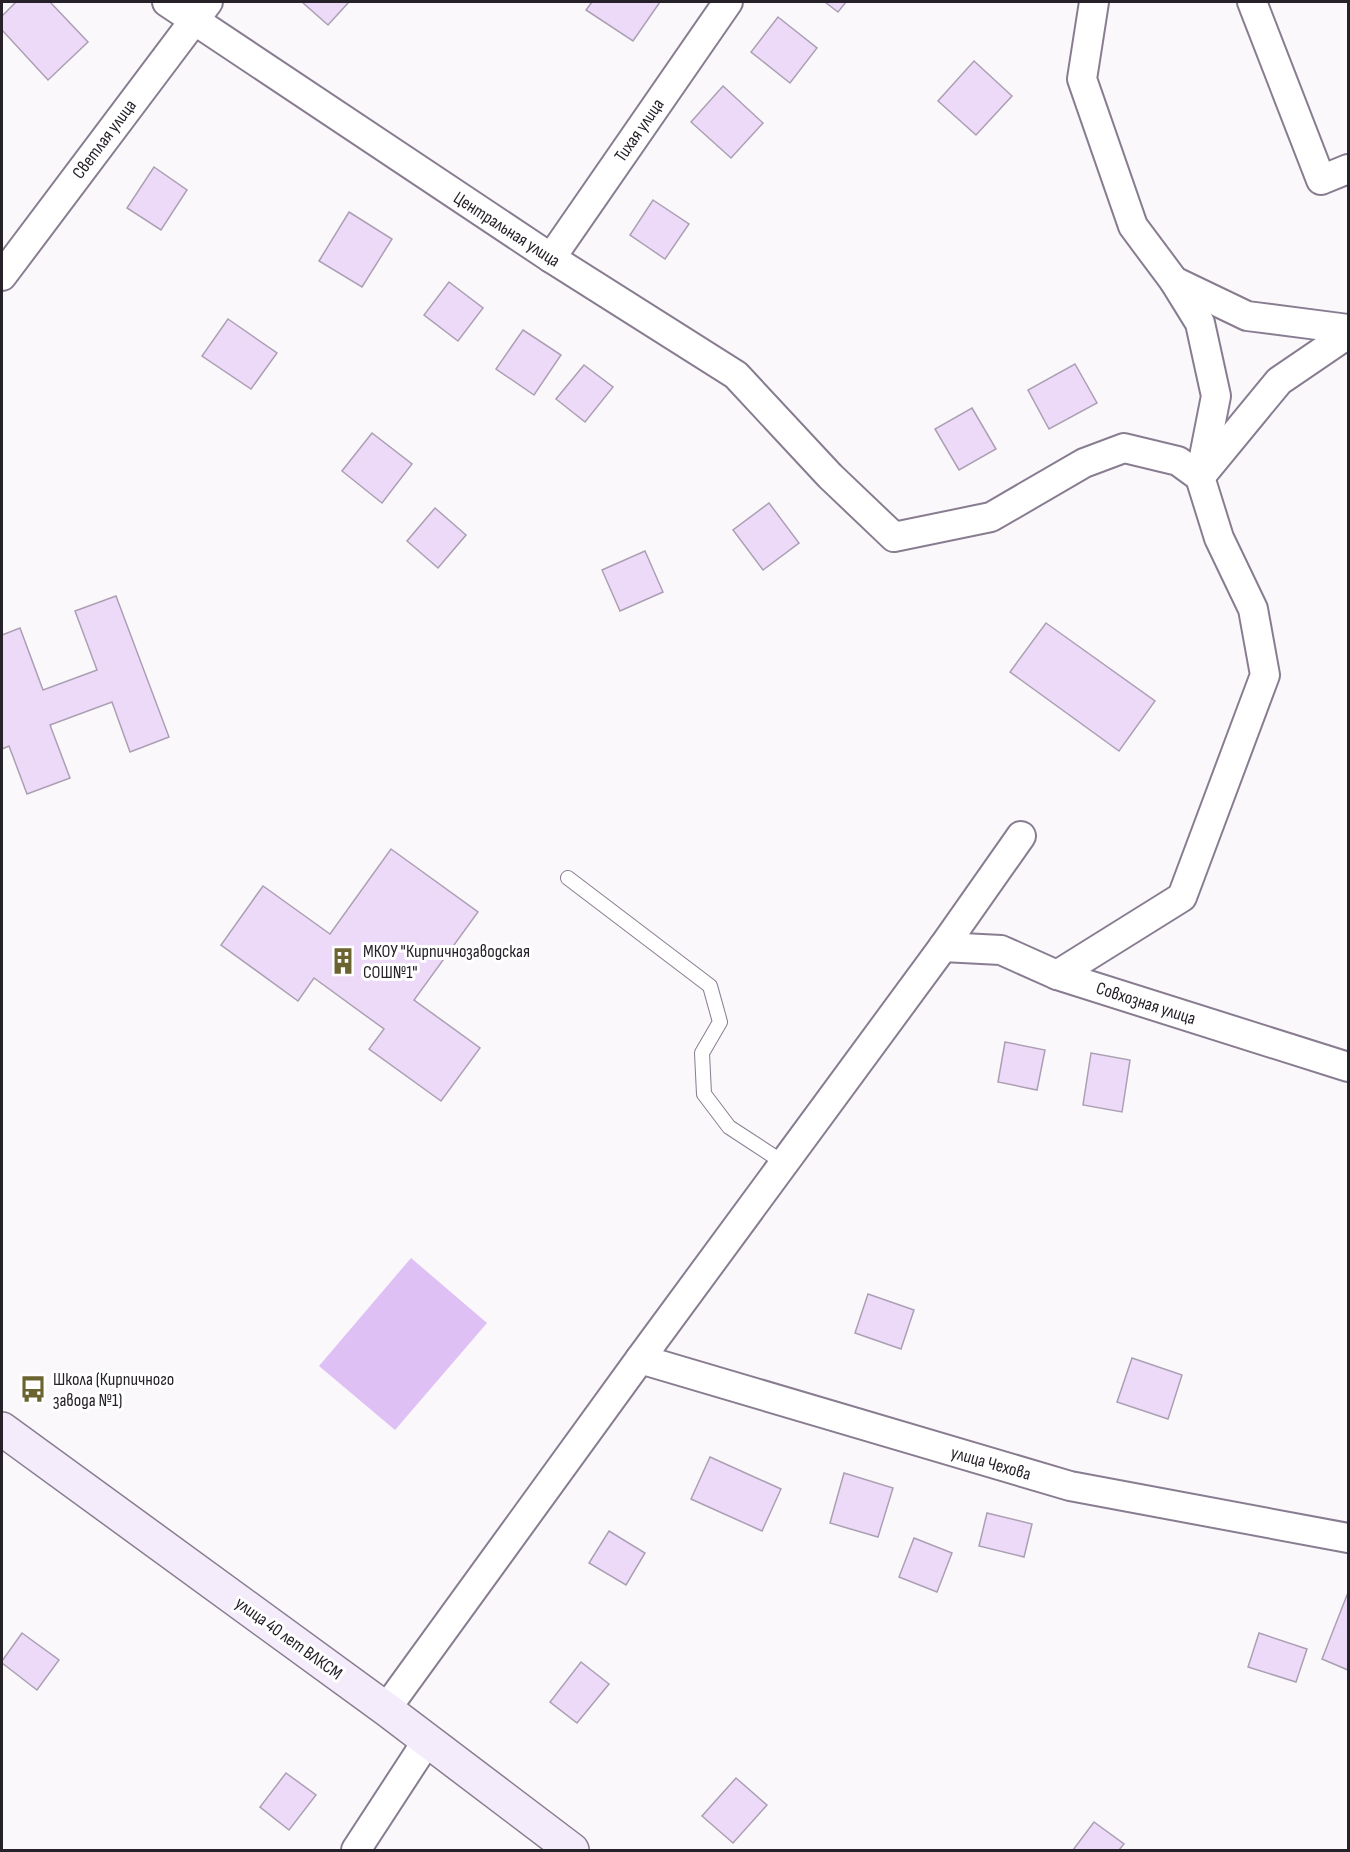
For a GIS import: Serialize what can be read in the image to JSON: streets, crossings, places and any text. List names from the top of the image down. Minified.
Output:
{"streets":{"street":["Тихая улица","Светлая улица","Центральная улица","Совхозная улица","улица Чехова","улица 40 лет ВЛКСМ"]},"crossings":[["Тихая улица","Центральная улица"],["Светлая улица","Центральная улица"]],"places":{"building":["МКОУ \"Кирпичнозаводская СОШ№1\""],"bus stop":["Школа (Кирпичного завода №1)"]}}
